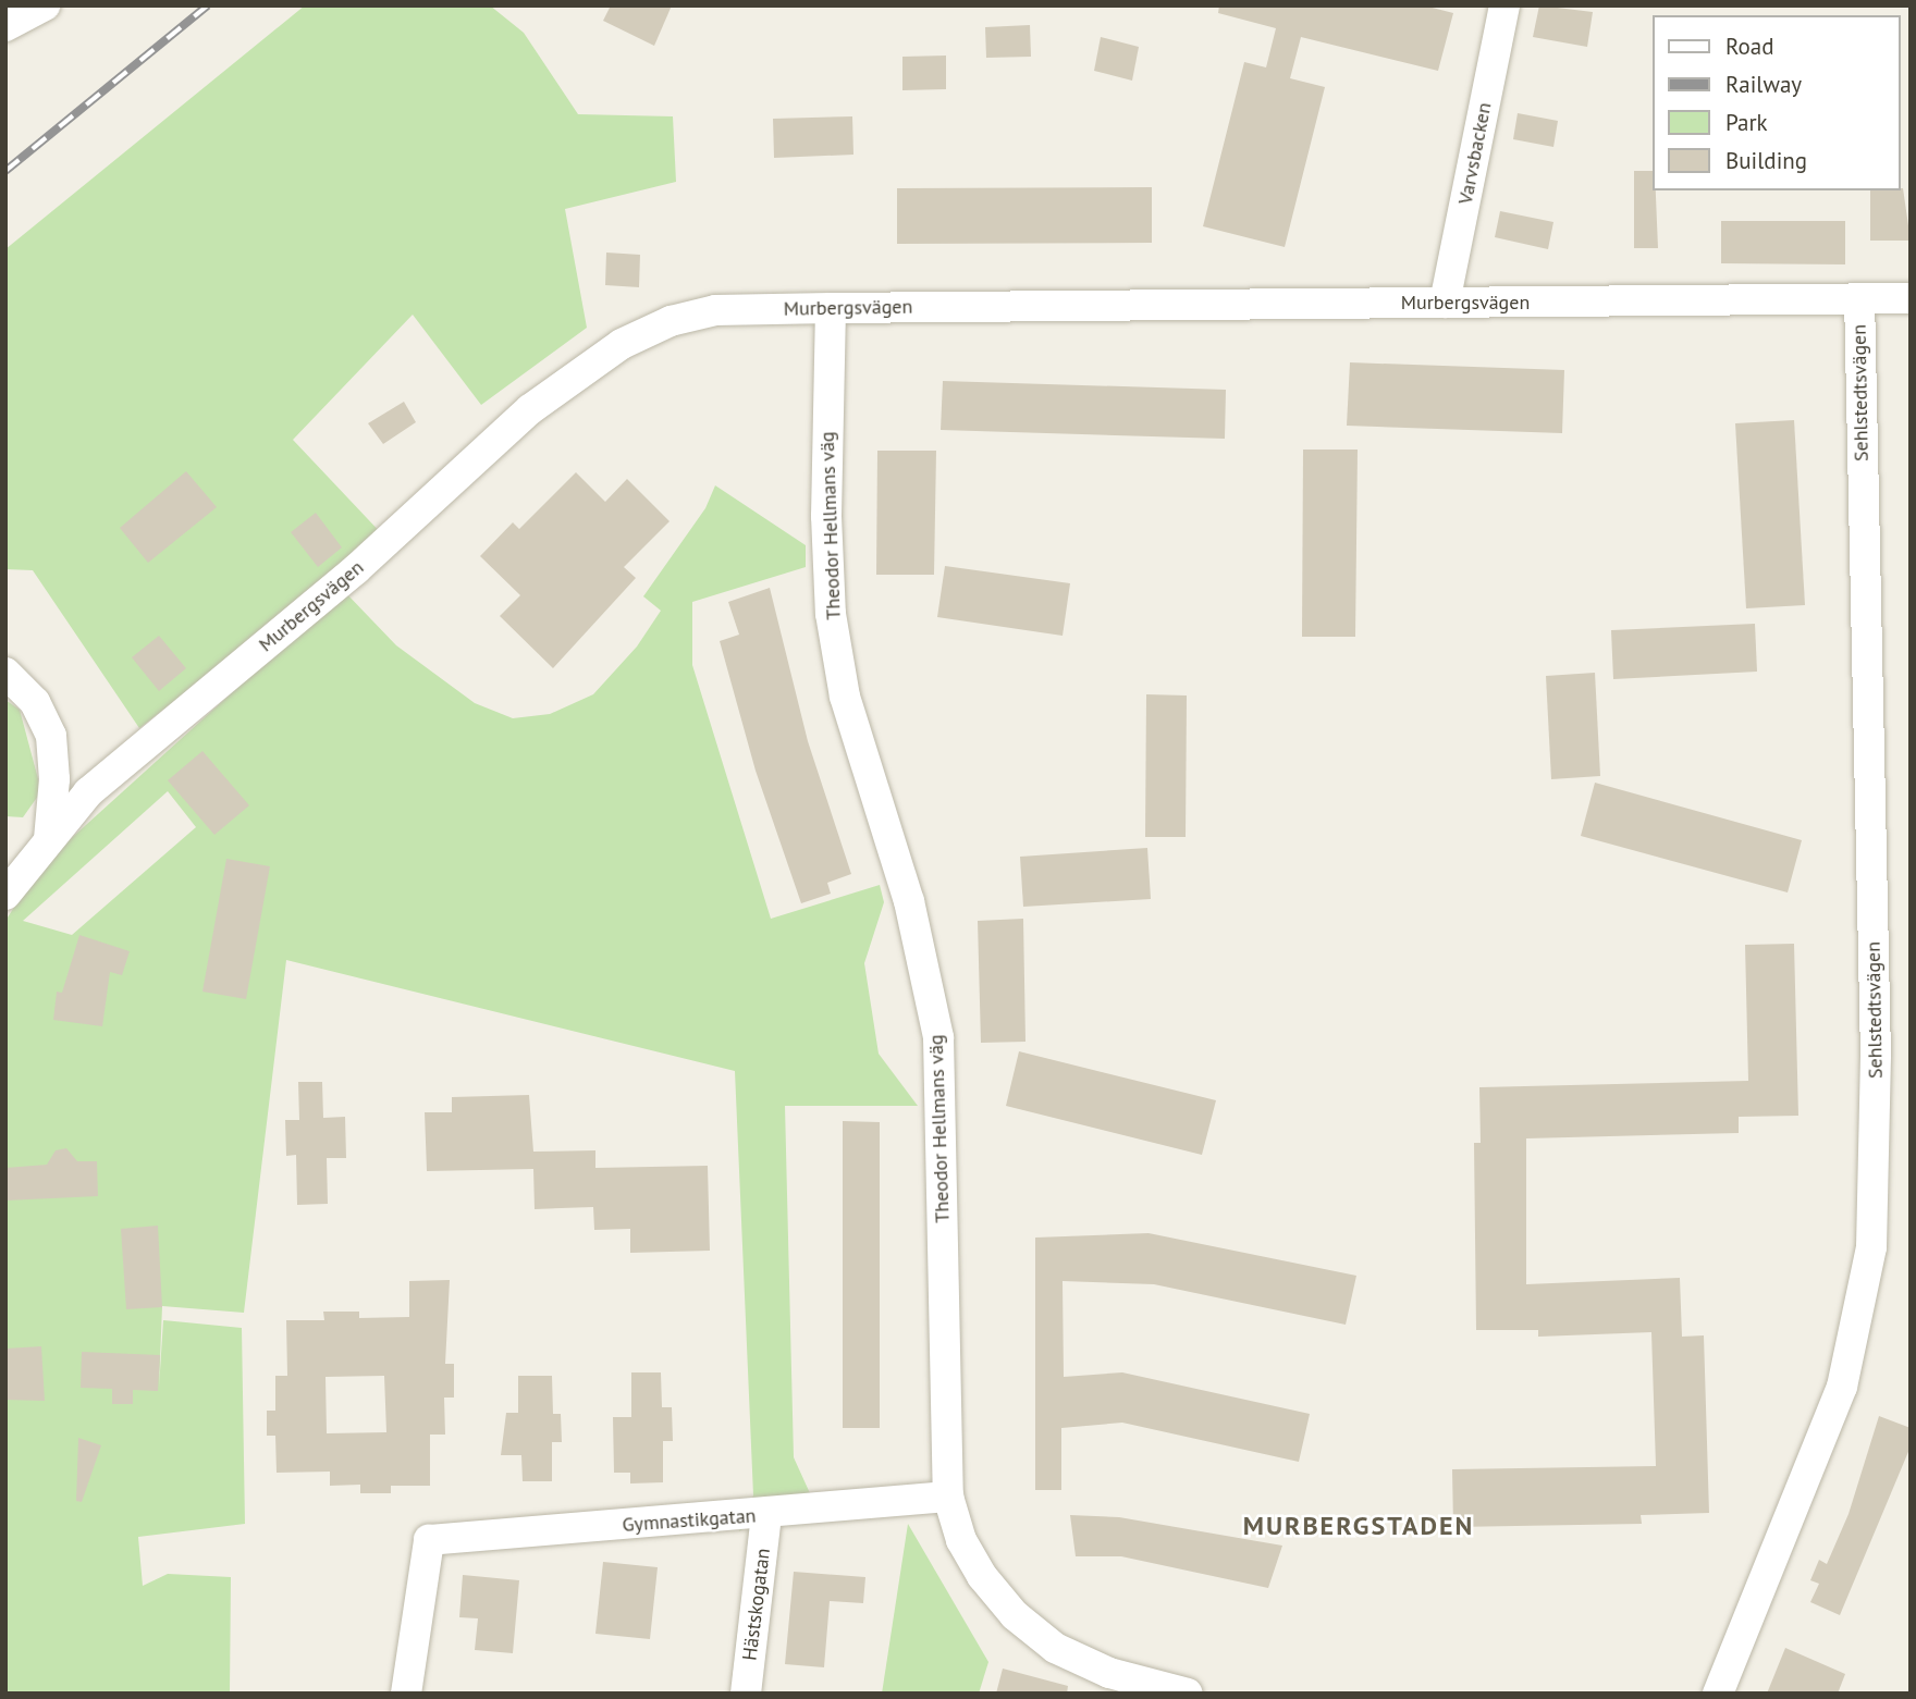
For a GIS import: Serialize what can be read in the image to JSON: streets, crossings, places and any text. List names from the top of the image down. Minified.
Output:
{"streets":{"street":["Varvsbacken","Murbergsvägen","Sehlstedtsvägen","Theodor Hellmans väg","Gymnastikgatan","Hästskogatan"]},"crossings":[["Varvsbacken","Murbergsvägen"],["Murbergsvägen","Sehlstedtsvägen"],["Murbergsvägen","Theodor Hellmans väg"],["Theodor Hellmans väg","Gymnastikgatan"],["Gymnastikgatan","Hästskogatan"]],"districts":["MURBERGSTADEN"],"legend":["Road","Railway","Park","Building"]}
